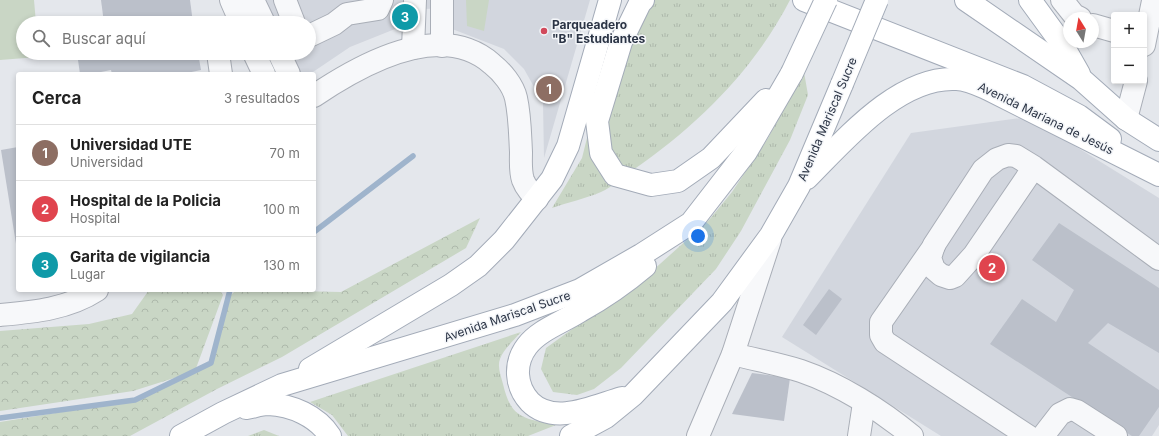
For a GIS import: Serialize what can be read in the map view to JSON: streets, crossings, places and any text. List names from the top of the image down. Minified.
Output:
{"streets":{"main road":["Avenida Mariana de Jesús","Avenida Mariscal Sucre"]},"crossings":[["Avenida Mariana de Jesús","Avenida Mariscal Sucre"]],"places":["Parqueadero \"B\" Estudiantes"],"north":"top","page":{"pins":["3","1","2"],"map_buttons":["+","−"],"search":"Buscar aquí","heading":["Cerca","3 resultados"],"list":[{"mark":"1","name":"Universidad UTE","note":"Universidad","value":"70 m"},{"mark":"2","name":"Hospital de la Policia","note":"Hospital","value":"100 m"},{"mark":"3","name":"Garita de vigilancia","note":"Lugar","value":"130 m"}]}}
